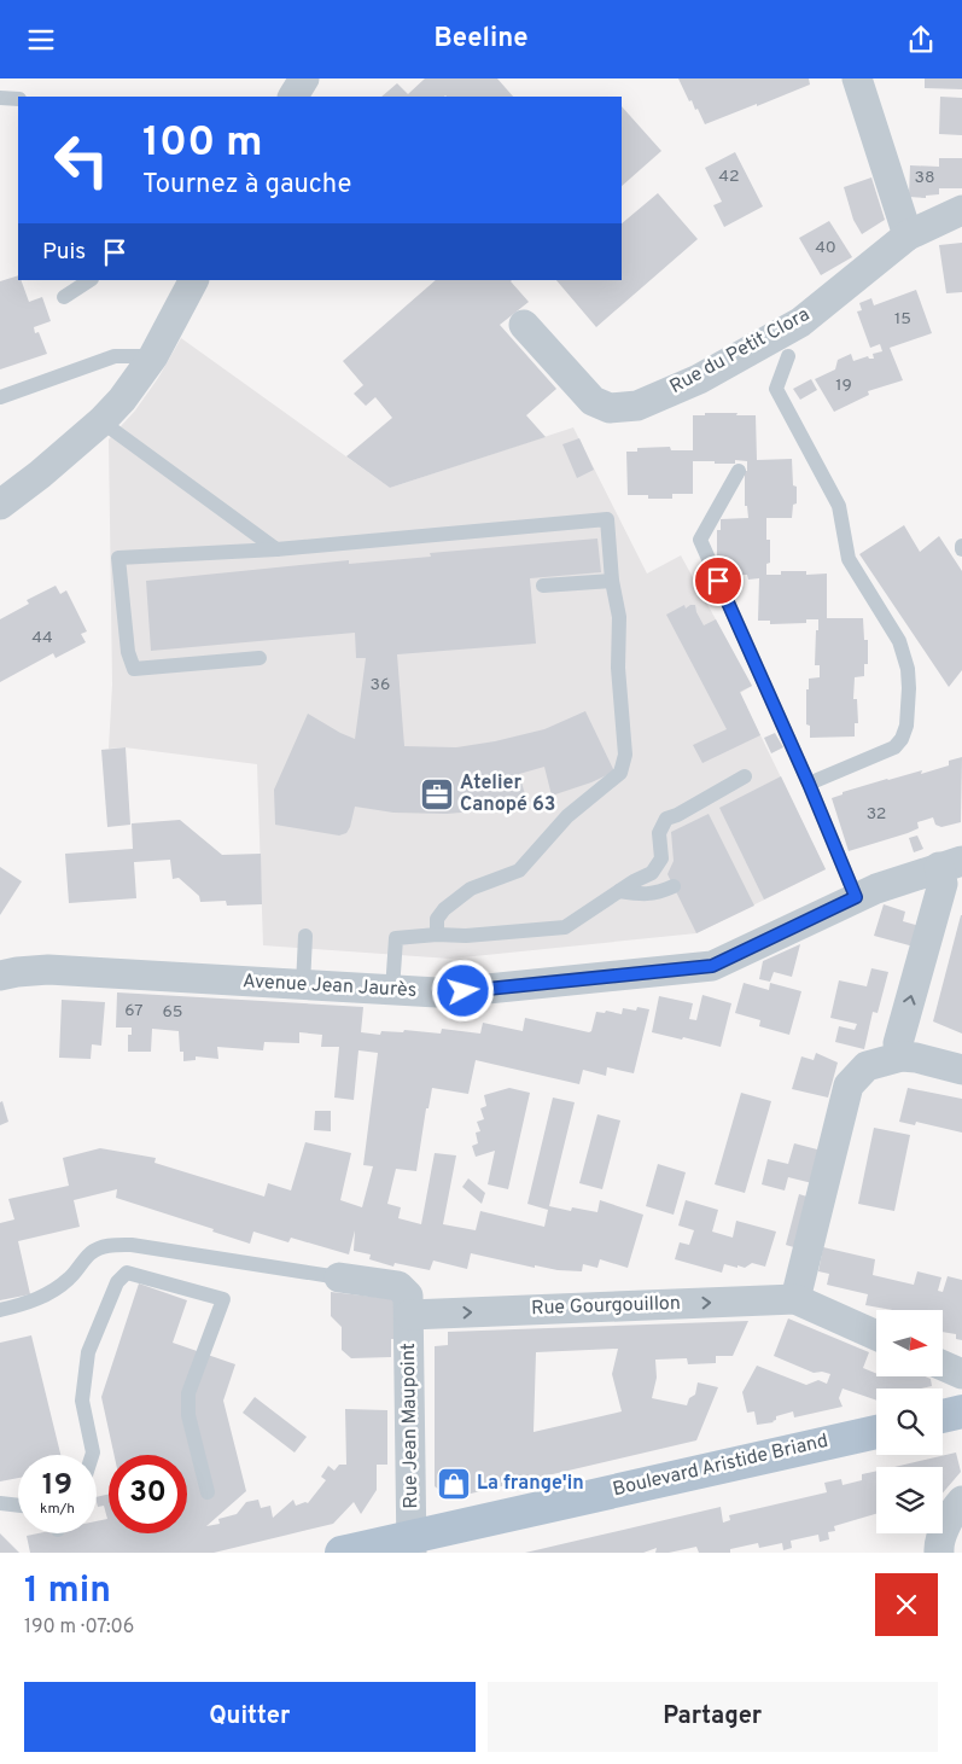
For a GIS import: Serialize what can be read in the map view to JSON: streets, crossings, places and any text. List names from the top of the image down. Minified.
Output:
{"streets":{"main road":["Boulevard Aristide Briand"],"street":["Rue du Petit Clora","Avenue Jean Jaurès","Rue Gourgouillon","Rue Jean Maupoint"]},"crossings":[["Rue Gourgouillon","Rue Jean Maupoint"],["Rue Jean Maupoint","Boulevard Aristide Briand"]],"one_way":["Rue Gourgouillon"],"places":{"office":["Atelier Canopé 63"],"shop":["La frange'in"]},"house_numbers":["42","38","40","15","19","44","36","32","67","65"],"north":"right","page":{"header":"Beeline","turn":["100 m","Tournez à gauche"],"then":"Puis","speed":"19 km/h","limit":"30","heading":["1 min","190 m · 07:06"],"buttons":["Quitter","Partager"]}}
